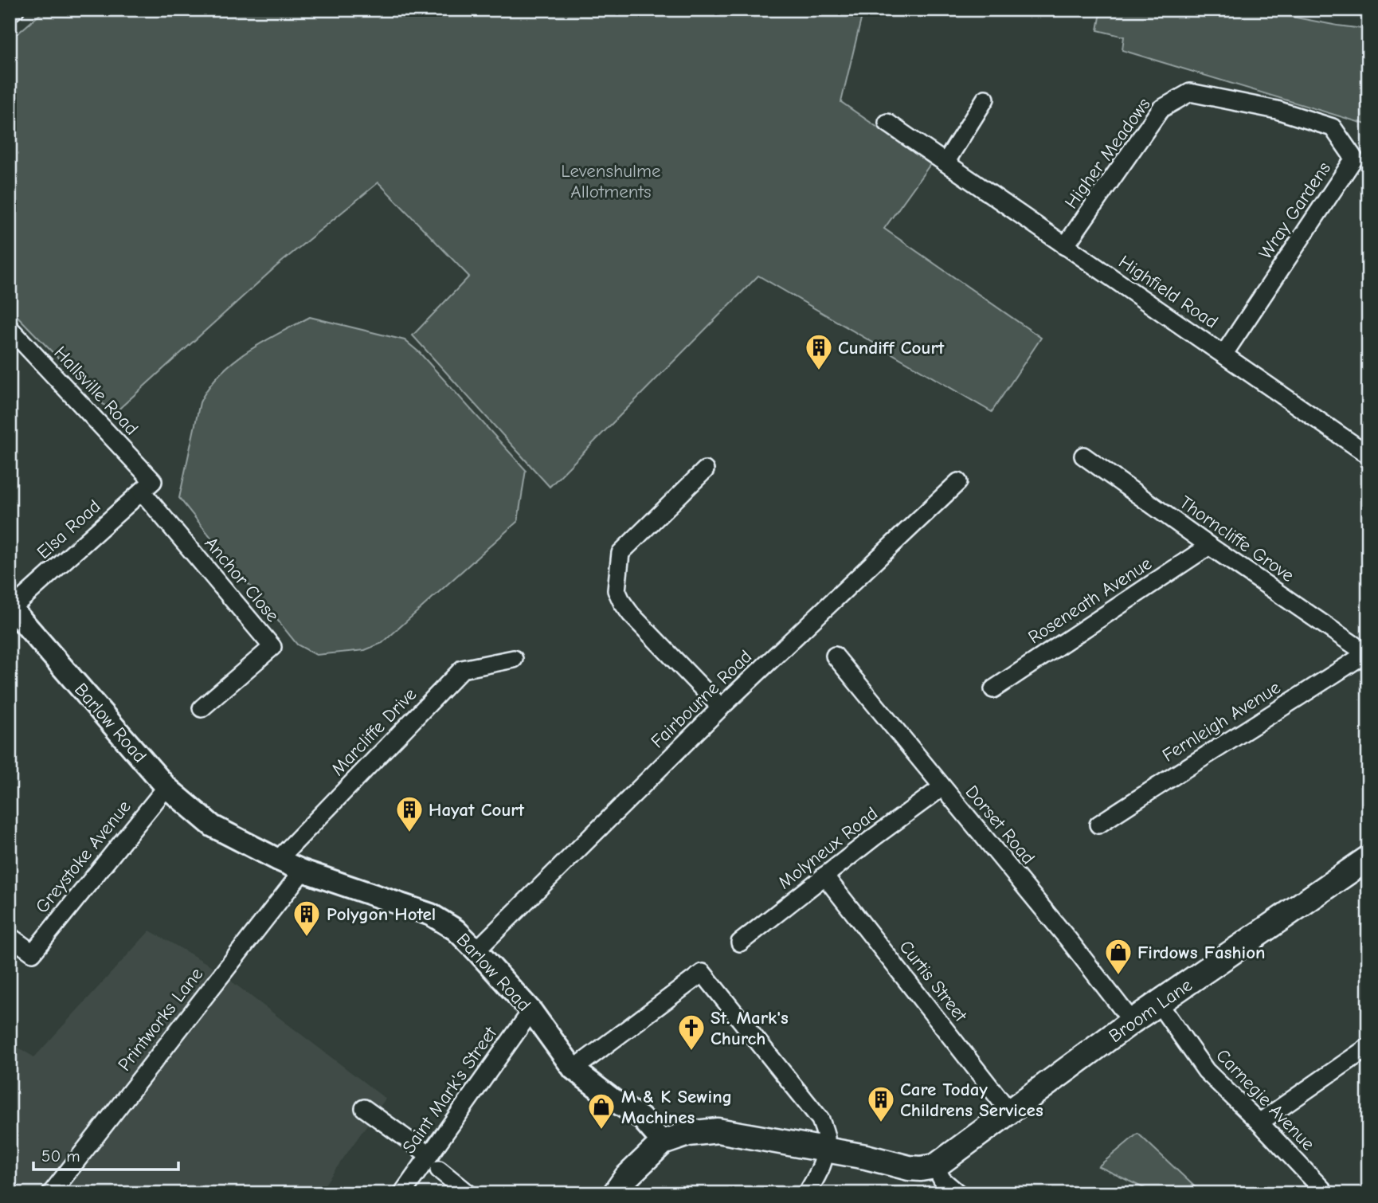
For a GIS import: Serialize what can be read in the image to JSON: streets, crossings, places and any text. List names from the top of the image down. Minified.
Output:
{"streets":{"main road":["Broom Lane"],"street":["Higher Meadows","Wray Gardens","Highfield Road","Hallsville Road","Elsa Road","Thorncliffe Grove","Anchor Close","Roseneath Avenue","Fairbourne Road","Fernleigh Avenue","Barlow Road","Marcliffe Drive","Dorset Road","Molyneux Road","Greystoke Avenue","Curtis Street","Printworks Lane","Saint Mark's Street","Carnegie Avenue"]},"crossings":[["Higher Meadows","Wray Gardens"],["Higher Meadows","Highfield Road"],["Wray Gardens","Highfield Road"],["Hallsville Road","Elsa Road"],["Hallsville Road","Anchor Close"],["Elsa Road","Anchor Close"],["Elsa Road","Barlow Road"],["Thorncliffe Grove","Roseneath Avenue"],["Thorncliffe Grove","Fernleigh Avenue"],["Fairbourne Road","Barlow Road"],["Barlow Road","Marcliffe Drive"],["Barlow Road","Greystoke Avenue"],["Barlow Road","Printworks Lane"],["Barlow Road","Saint Mark's Street"],["Dorset Road","Molyneux Road"],["Dorset Road","Broom Lane"],["Molyneux Road","Curtis Street"],["Curtis Street","Broom Lane"],["Broom Lane","Carnegie Avenue"]],"parks":["Levenshulme Allotments"],"places":{"building":["Cundiff Court","Hayat Court","Polygon Hotel","Care Today Childrens Services"],"shop":["Firdows Fashion","M & K Sewing Machines"],"church":["St. Mark's Church"]},"scale_bar":"50 m"}
